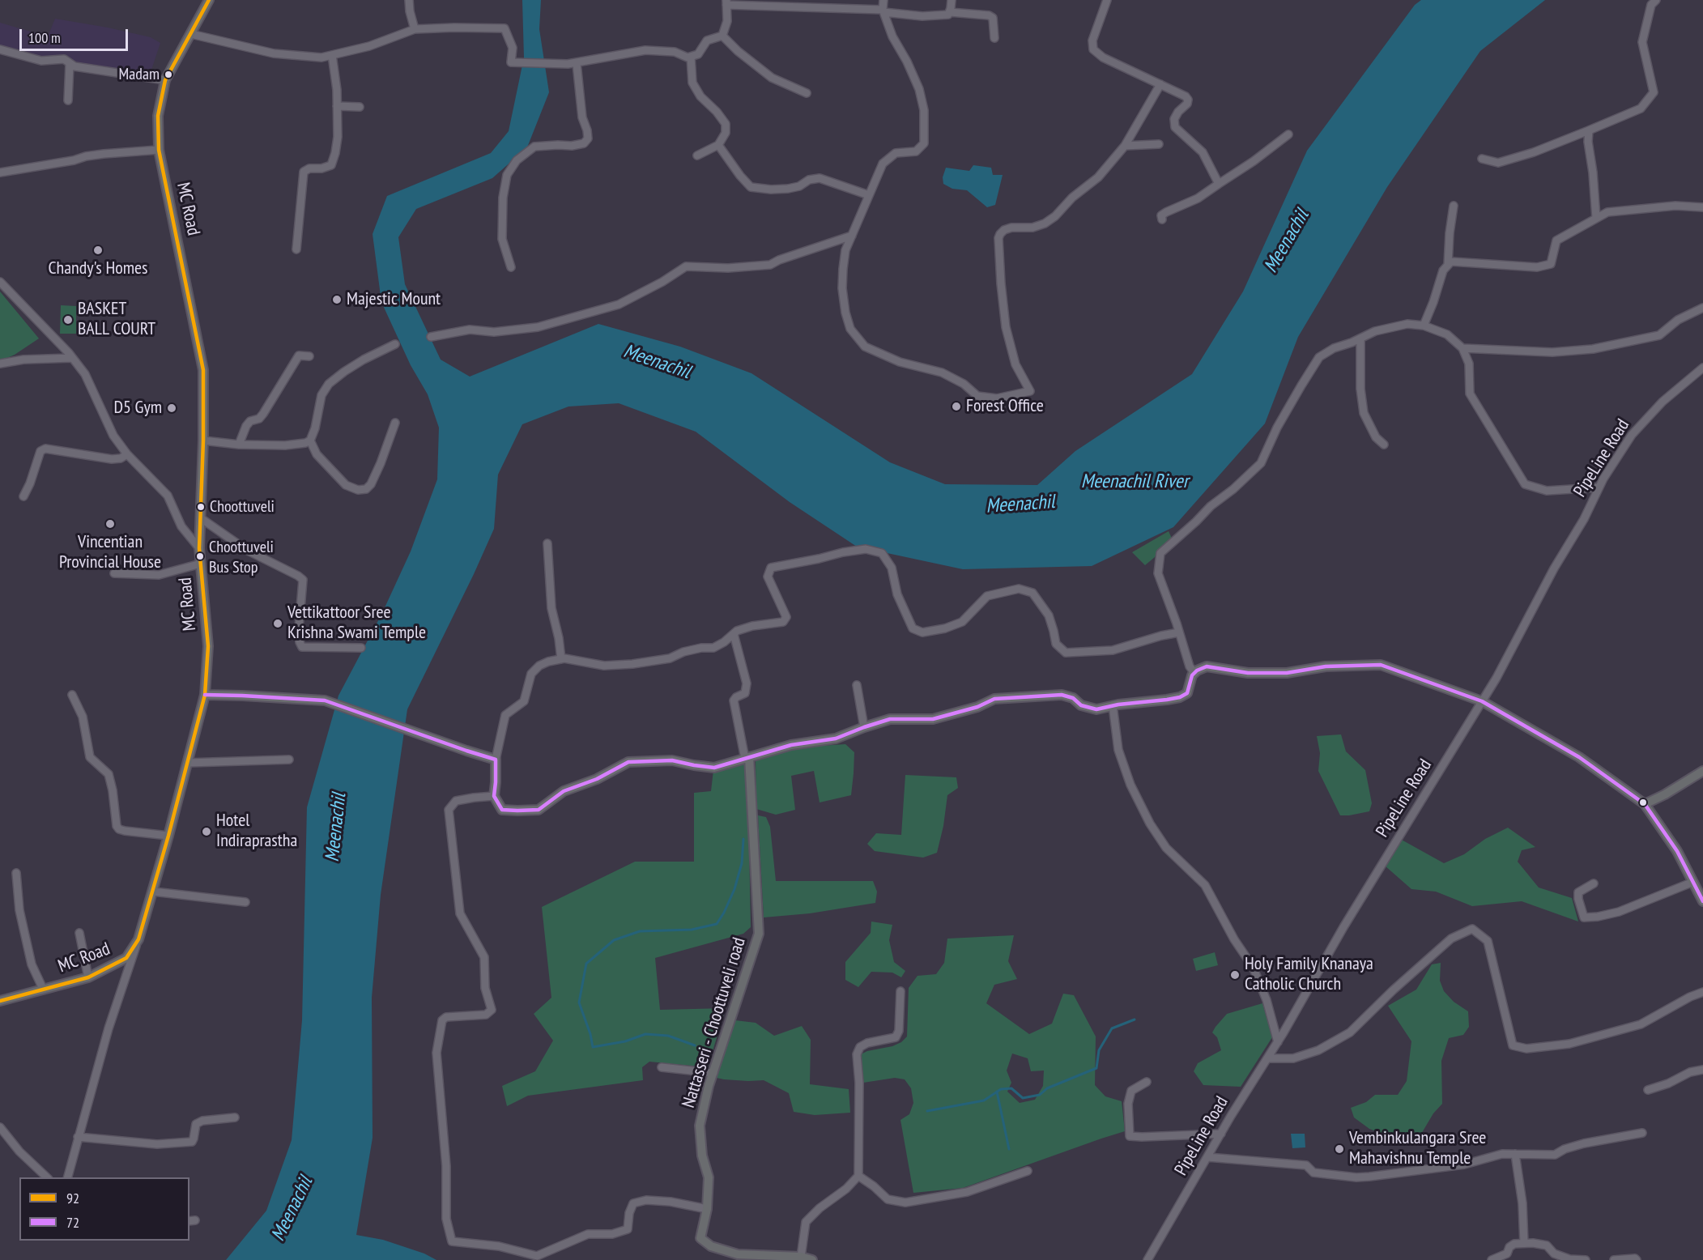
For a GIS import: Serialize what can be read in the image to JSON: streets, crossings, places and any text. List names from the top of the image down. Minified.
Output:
{"streets":{"main road":["MC Road","Nattasseri - Choottuveli road"],"street":["PipeLine Road"]},"water":["Meenachil","Meenachil River"],"places":["Madam","Chandy's Homes","Majestic Mount","BASKET BALL COURT","Forest Office","D5 Gym","Choottuveli","Vincentian Provincial House","Choottuveli Bus Stop","Vettikattoor Sree Krishna Swami Temple","Hotel Indiraprastha","Holy Family Knanaya Catholic Church","Vembinkulangara Sree Mahavishnu Temple"],"lines":["transit line 92","transit line 72"],"legend":["92","72"],"scale_bar":"100 m"}
